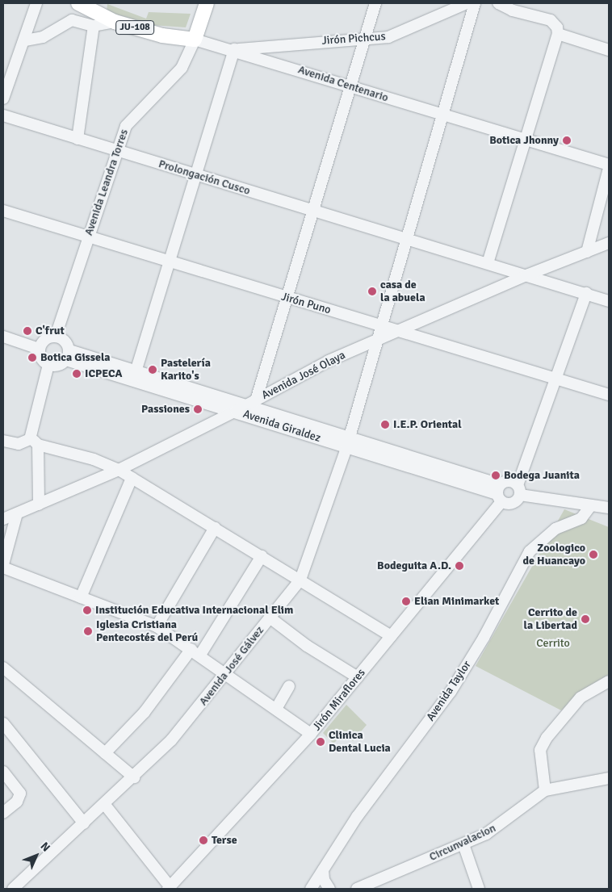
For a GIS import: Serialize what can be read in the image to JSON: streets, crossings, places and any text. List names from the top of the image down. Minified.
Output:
{"streets":{"main road":["JU-108","Avenida Centenario","Avenida Leandra Torres"],"street":["Jirón Pichcus","Prolongación Cusco","Jirón Puno","Avenida José Olaya","Avenida Giraldez","Avenida José Gálvez","Avenida Taylor","Jirón Miraflores","Circunvalacion"]},"crossings":[["Jirón Pichcus","Avenida Centenario"],["Avenida Centenario","Avenida Leandra Torres"],["Avenida Centenario","Avenida José Gálvez"],["Prolongación Cusco","Avenida Leandra Torres"],["Prolongación Cusco","Avenida José Olaya"],["Prolongación Cusco","Avenida José Gálvez"],["Avenida Leandra Torres","Jirón Puno"],["Avenida Leandra Torres","Avenida Giraldez"],["Jirón Puno","Avenida José Olaya"],["Jirón Puno","Avenida José Gálvez"],["Avenida José Olaya","Avenida Giraldez"],["Avenida José Olaya","Avenida José Gálvez"],["Avenida Giraldez","Avenida José Gálvez"],["Avenida Giraldez","Avenida Taylor"],["Avenida Giraldez","Jirón Miraflores"]],"parks":["Cerrito"],"places":["Botica Jhonny","casa de la abuela","C'frut","Botica Gissela","Pastelería Karito's","ICPECA","Passiones","I.E.P. Oriental","Bodega Juanita","Zoologico de Huancayo","Bodeguita A.D.","Elian Minimarket","Institución Educativa Internacional Elim","Cerrito de la Libertad","Iglesia Cristiana Pentecostés del Perú","Clinica Dental Lucia","Terse"],"north":"top right"}
